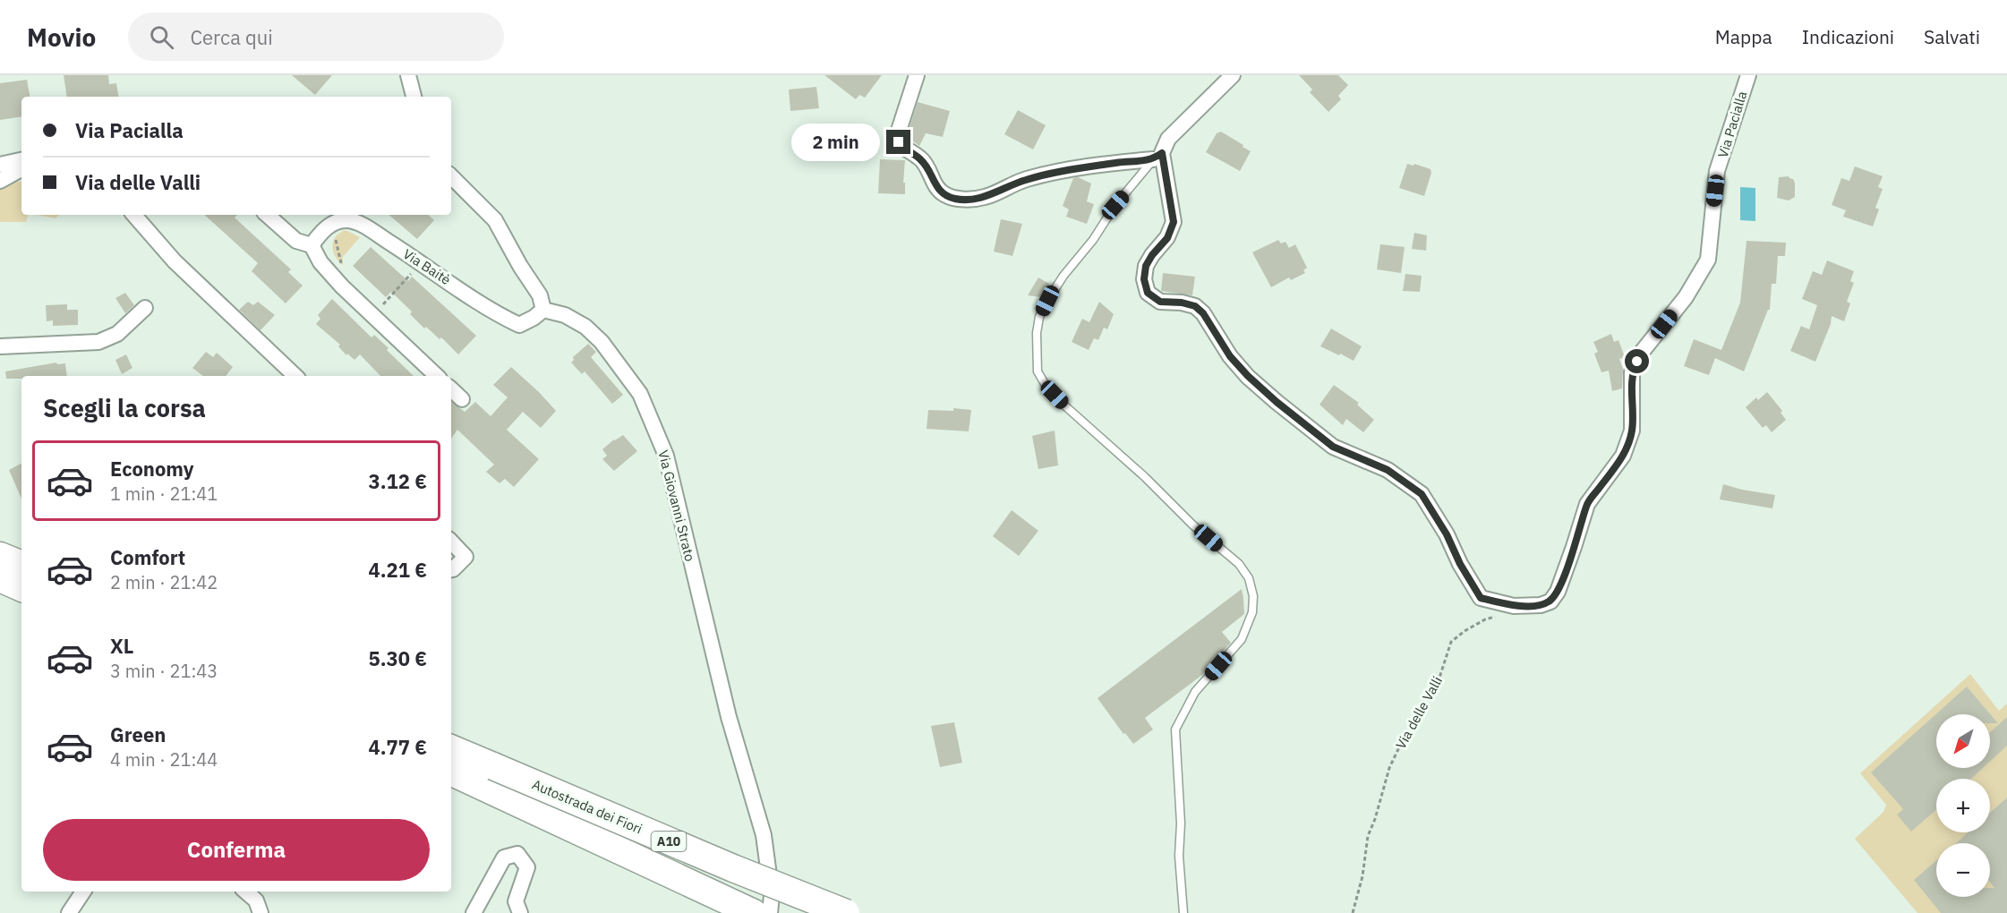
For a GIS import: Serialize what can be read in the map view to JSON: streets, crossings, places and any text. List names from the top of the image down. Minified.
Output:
{"streets":{"highway":["Autostrada dei Fiori","A10"],"street":["Via Pacialla","Via Baitè","Via Giovanni Strato"],"path":["Via delle Valli"]},"crossings":[["Via Baitè","Via Giovanni Strato"]],"north":"bottom left","page":{"header":"Movio","search":"Cerca qui","nav":["Mappa","Indicazioni","Salvati"],"banner":["Via Pacialla","Via delle Valli"],"bubble":"2 min","heading":"Scegli la corsa","list":[{"name":"Economy","note":"1 min · 21:41","value":"3.12 €"},{"name":"Comfort","note":"2 min · 21:42","value":"4.21 €"},{"name":"XL","note":"3 min · 21:43","value":"5.30 €"},{"name":"Green","note":"4 min · 21:44","value":"4.77 €"}],"map_buttons":["+","−"],"buttons":"Conferma"}}
